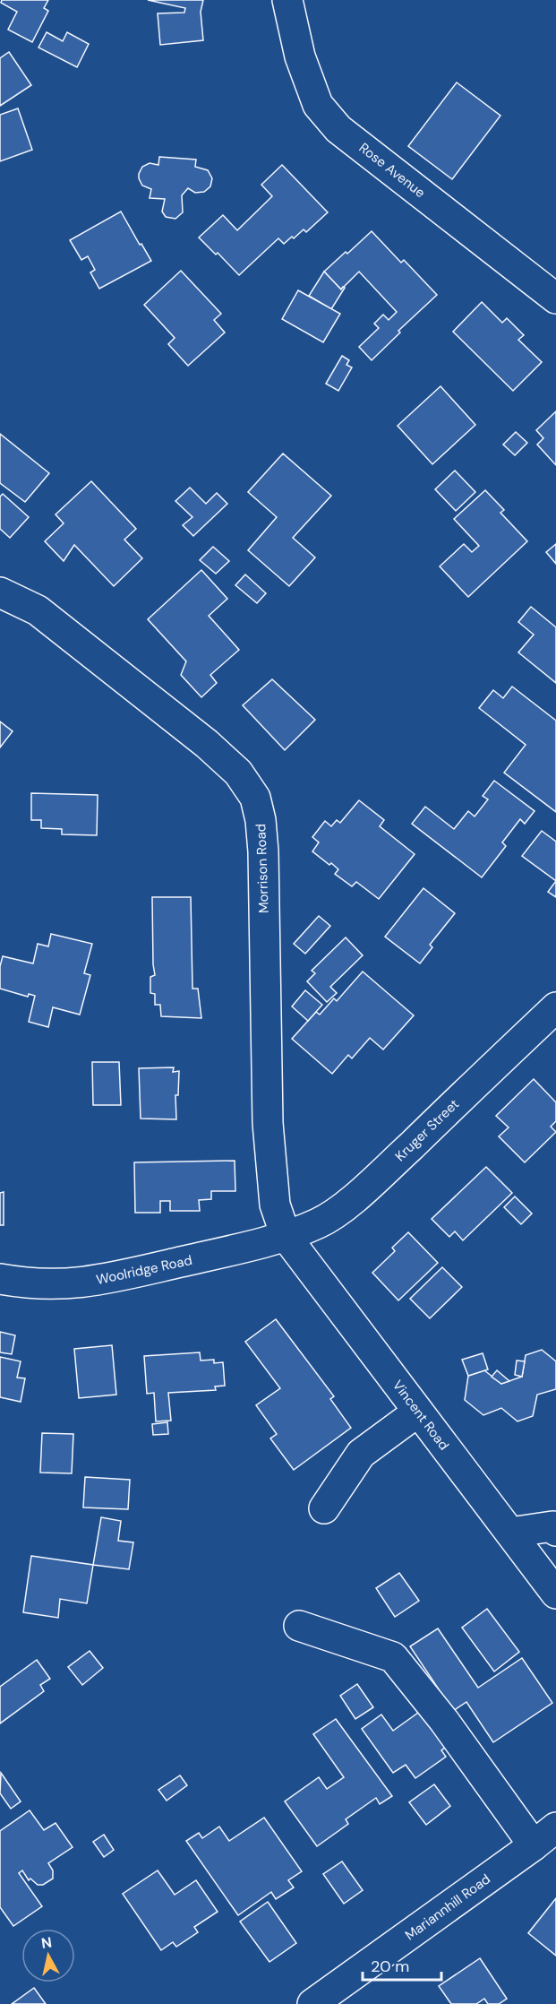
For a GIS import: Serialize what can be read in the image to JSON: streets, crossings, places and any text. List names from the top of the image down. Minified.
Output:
{"streets":{"street":["Rose Avenue","Morrison Road","Kruger Street","Woolridge Road","Vincent Road","Mariannhill Road"]},"crossings":[["Morrison Road","Kruger Street"],["Morrison Road","Woolridge Road"],["Morrison Road","Vincent Road"],["Kruger Street","Woolridge Road"],["Kruger Street","Vincent Road"],["Woolridge Road","Vincent Road"]],"scale_bar":"20 m","north":"top"}
